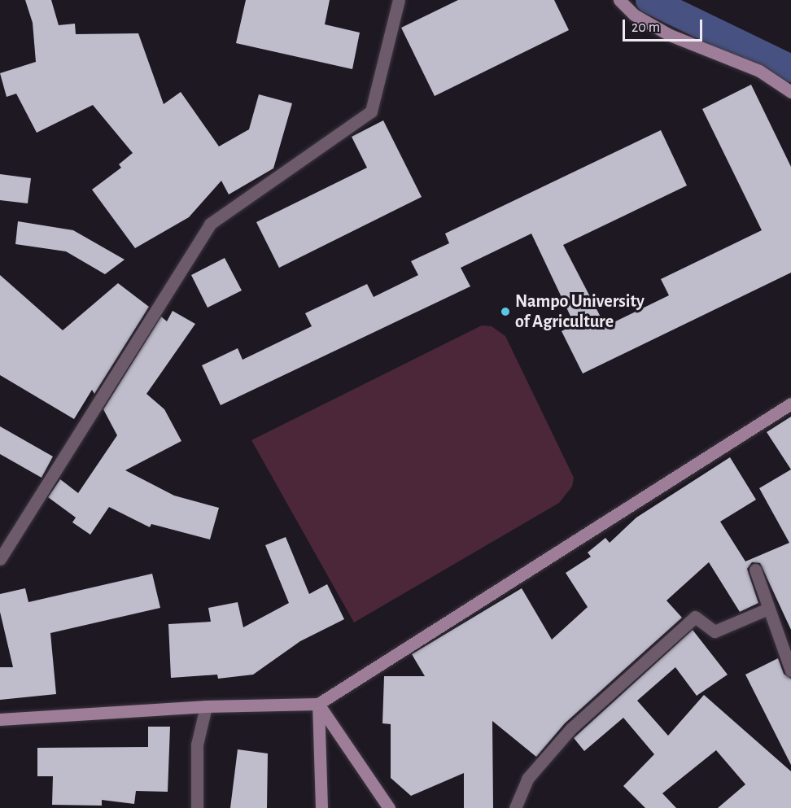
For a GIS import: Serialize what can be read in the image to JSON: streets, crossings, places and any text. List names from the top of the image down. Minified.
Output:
{"places":["Nampo University of Agriculture"],"scale_bar":"20 m"}
